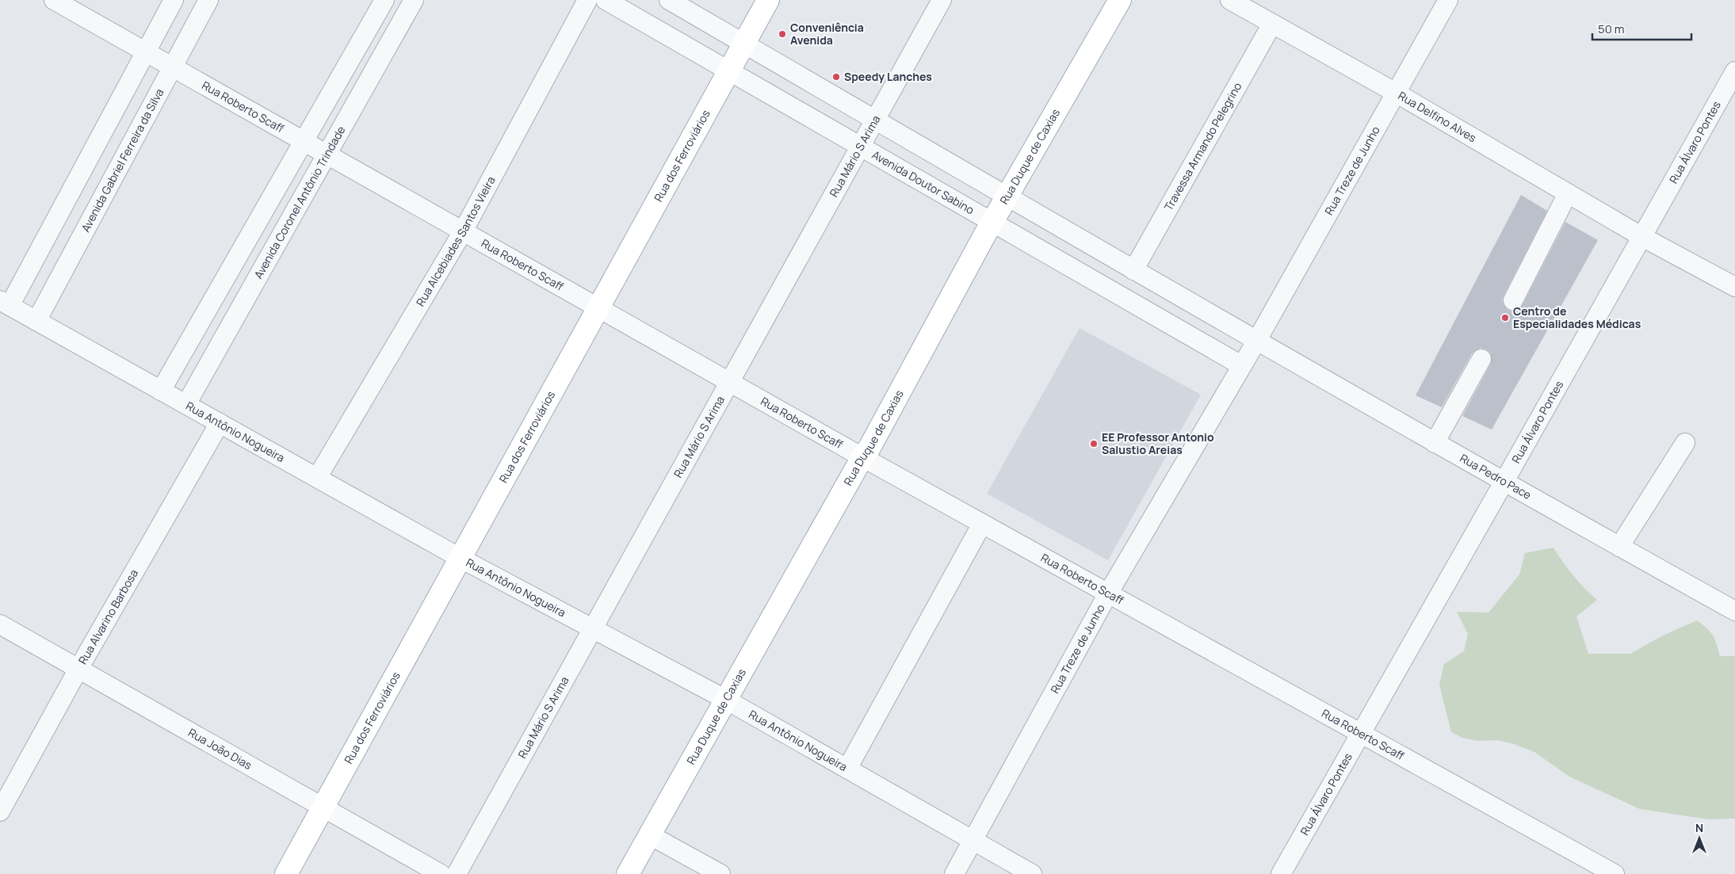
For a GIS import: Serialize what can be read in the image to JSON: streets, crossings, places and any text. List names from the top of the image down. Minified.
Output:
{"streets":{"main road":["Rua dos Ferroviários","Rua Duque de Caxias"],"street":["Rua Roberto Scaff","Rua Delfino Alves","Rua Álvaro Pontes","Travessa Armando Pelegrino","Rua Mário S Arima","Avenida Gabriel Ferreira da Silva","Rua Treze de Junho","Avenida Doutor Sabino","Avenida Coronel Antônio Trindade","Rua Alcebiades Santos Vieira","Rua Antônio Nogueira","Rua Pedro Pace","Rua Alvarino Barbosa","Rua João Dias"]},"crossings":[["Rua Roberto Scaff","Rua Álvaro Pontes"],["Rua Roberto Scaff","Rua dos Ferroviários"],["Rua Roberto Scaff","Rua Mário S Arima"],["Rua Roberto Scaff","Rua Duque de Caxias"],["Rua Roberto Scaff","Avenida Gabriel Ferreira da Silva"],["Rua Roberto Scaff","Rua Treze de Junho"],["Rua Roberto Scaff","Avenida Coronel Antônio Trindade"],["Rua Roberto Scaff","Rua Alcebiades Santos Vieira"],["Rua Delfino Alves","Rua Álvaro Pontes"],["Rua Delfino Alves","Travessa Armando Pelegrino"],["Rua Delfino Alves","Rua Treze de Junho"],["Rua Álvaro Pontes","Rua Pedro Pace"],["Rua dos Ferroviários","Avenida Doutor Sabino"],["Rua dos Ferroviários","Rua Antônio Nogueira"],["Rua dos Ferroviários","Rua João Dias"],["Rua Mário S Arima","Avenida Doutor Sabino"],["Rua Mário S Arima","Rua Antônio Nogueira"],["Rua Duque de Caxias","Avenida Doutor Sabino"],["Rua Duque de Caxias","Rua Antônio Nogueira"],["Avenida Gabriel Ferreira da Silva","Rua Antônio Nogueira"],["Rua Treze de Junho","Avenida Doutor Sabino"],["Rua Treze de Junho","Rua Antônio Nogueira"],["Rua Treze de Junho","Rua Pedro Pace"],["Avenida Coronel Antônio Trindade","Rua Antônio Nogueira"],["Rua Alcebiades Santos Vieira","Rua Antônio Nogueira"],["Rua Antônio Nogueira","Rua Alvarino Barbosa"],["Rua Alvarino Barbosa","Rua João Dias"]],"places":["Conveniência Avenida","Speedy Lanches","Centro de Especialidades Médicas","EE Professor Antonio Salustio Areias"],"scale_bar":"50 m","north":"top"}
